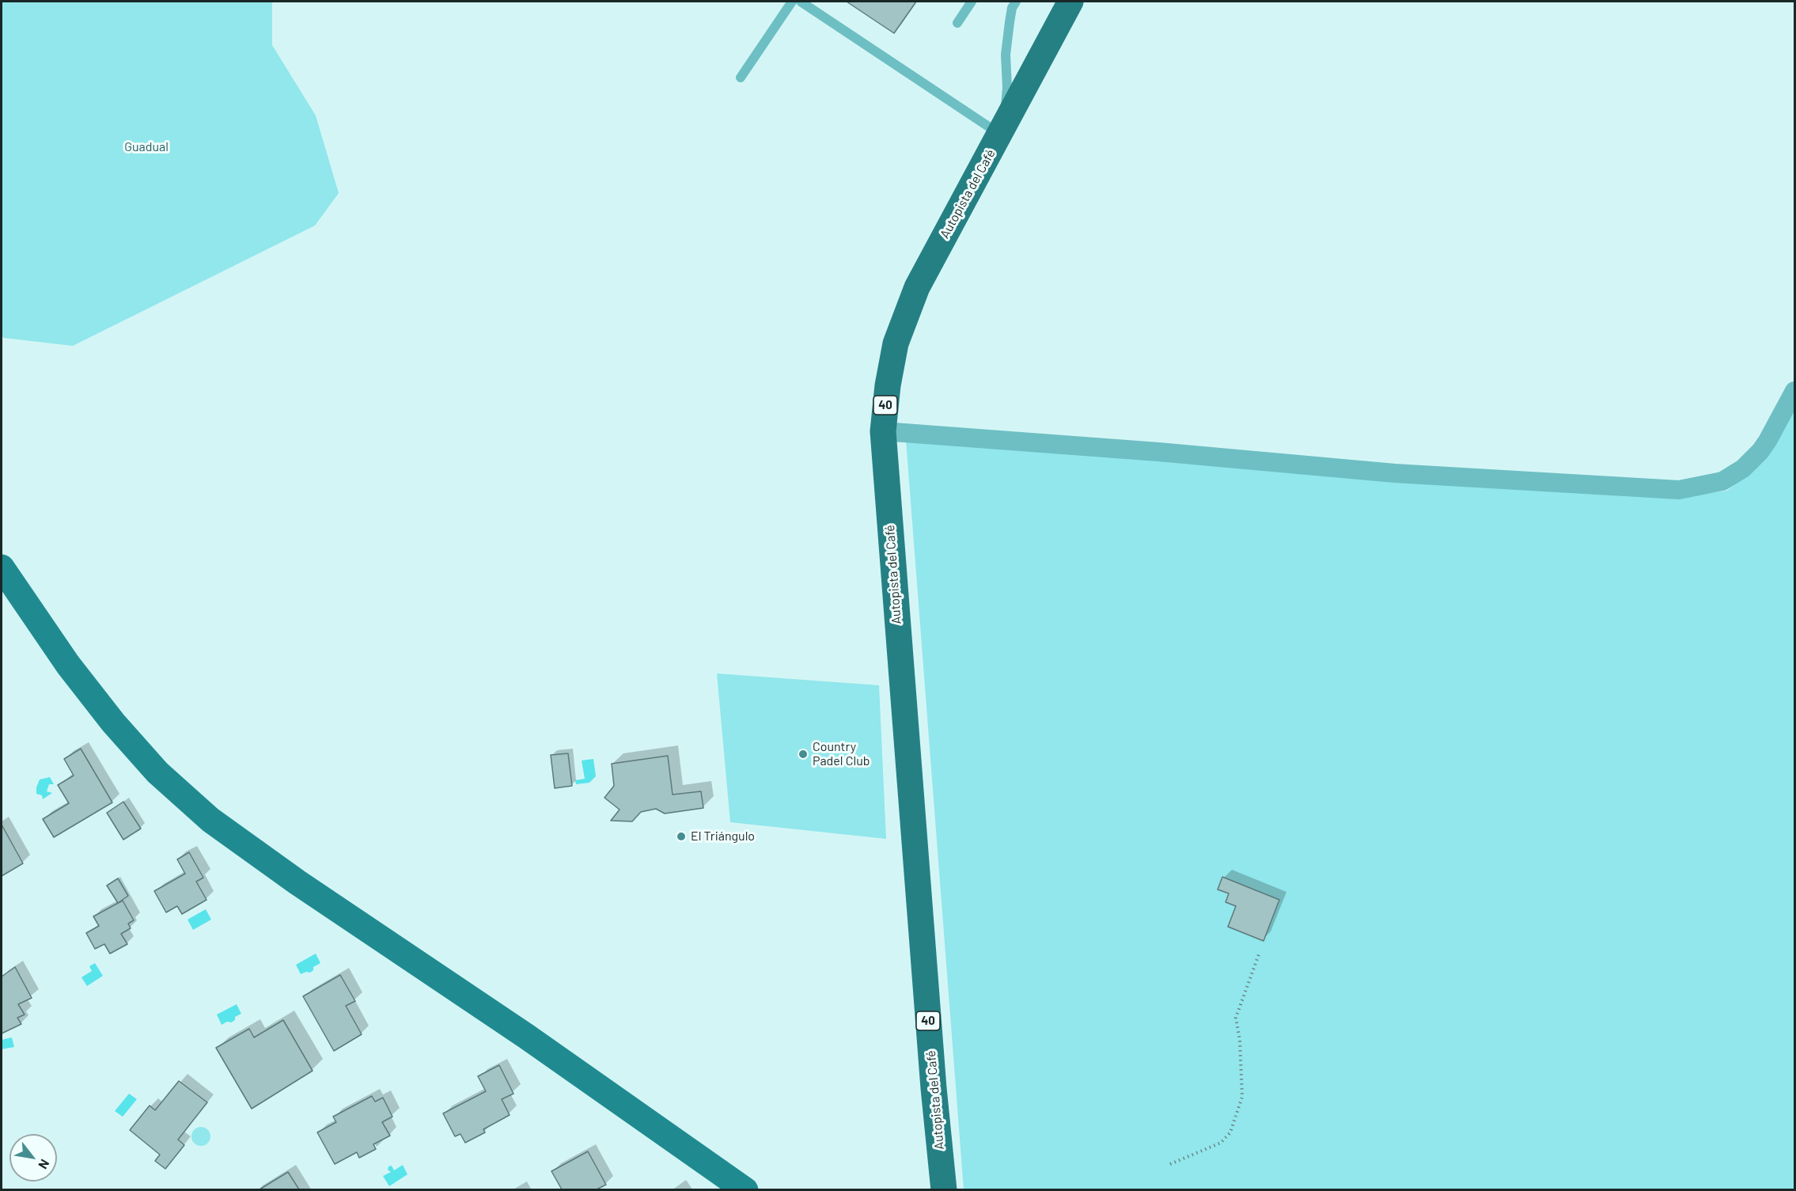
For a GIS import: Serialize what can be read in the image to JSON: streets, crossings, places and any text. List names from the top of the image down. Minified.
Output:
{"streets":{"highway":["Autopista del Café","40"]},"parks":["Guadual"],"places":["Country Padel Club","El Triángulo"],"north":"bottom right"}
